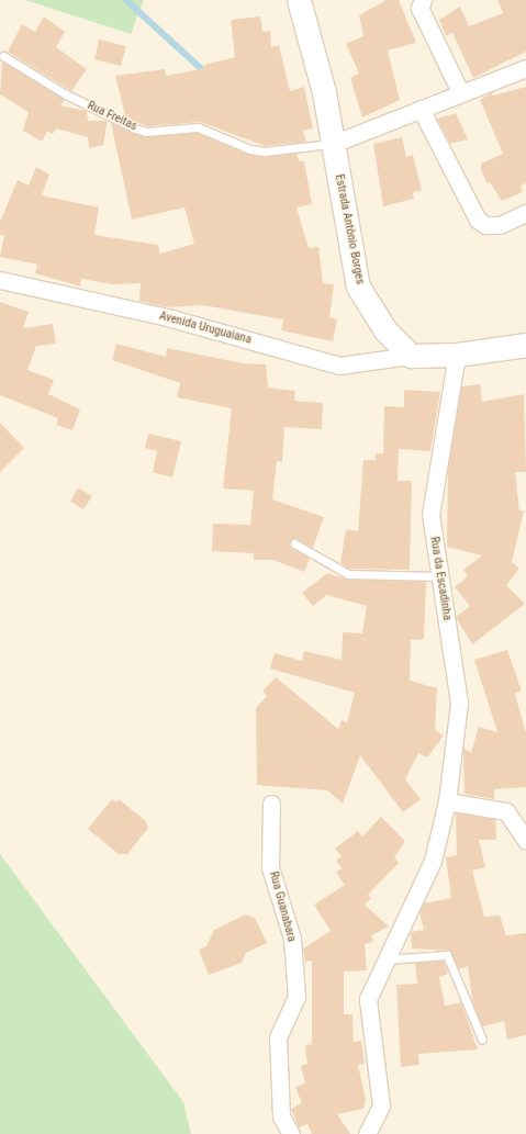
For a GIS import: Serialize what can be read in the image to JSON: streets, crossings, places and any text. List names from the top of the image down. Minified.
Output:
{"streets":{"street":["Estrada Antônio Borges","Avenida Uruguaiana","Rua da Escadinha","Rua Guanabara"],"lane":["Rua Freitas"]},"crossings":[["Rua Freitas","Estrada Antônio Borges"],["Estrada Antônio Borges","Avenida Uruguaiana"]]}
